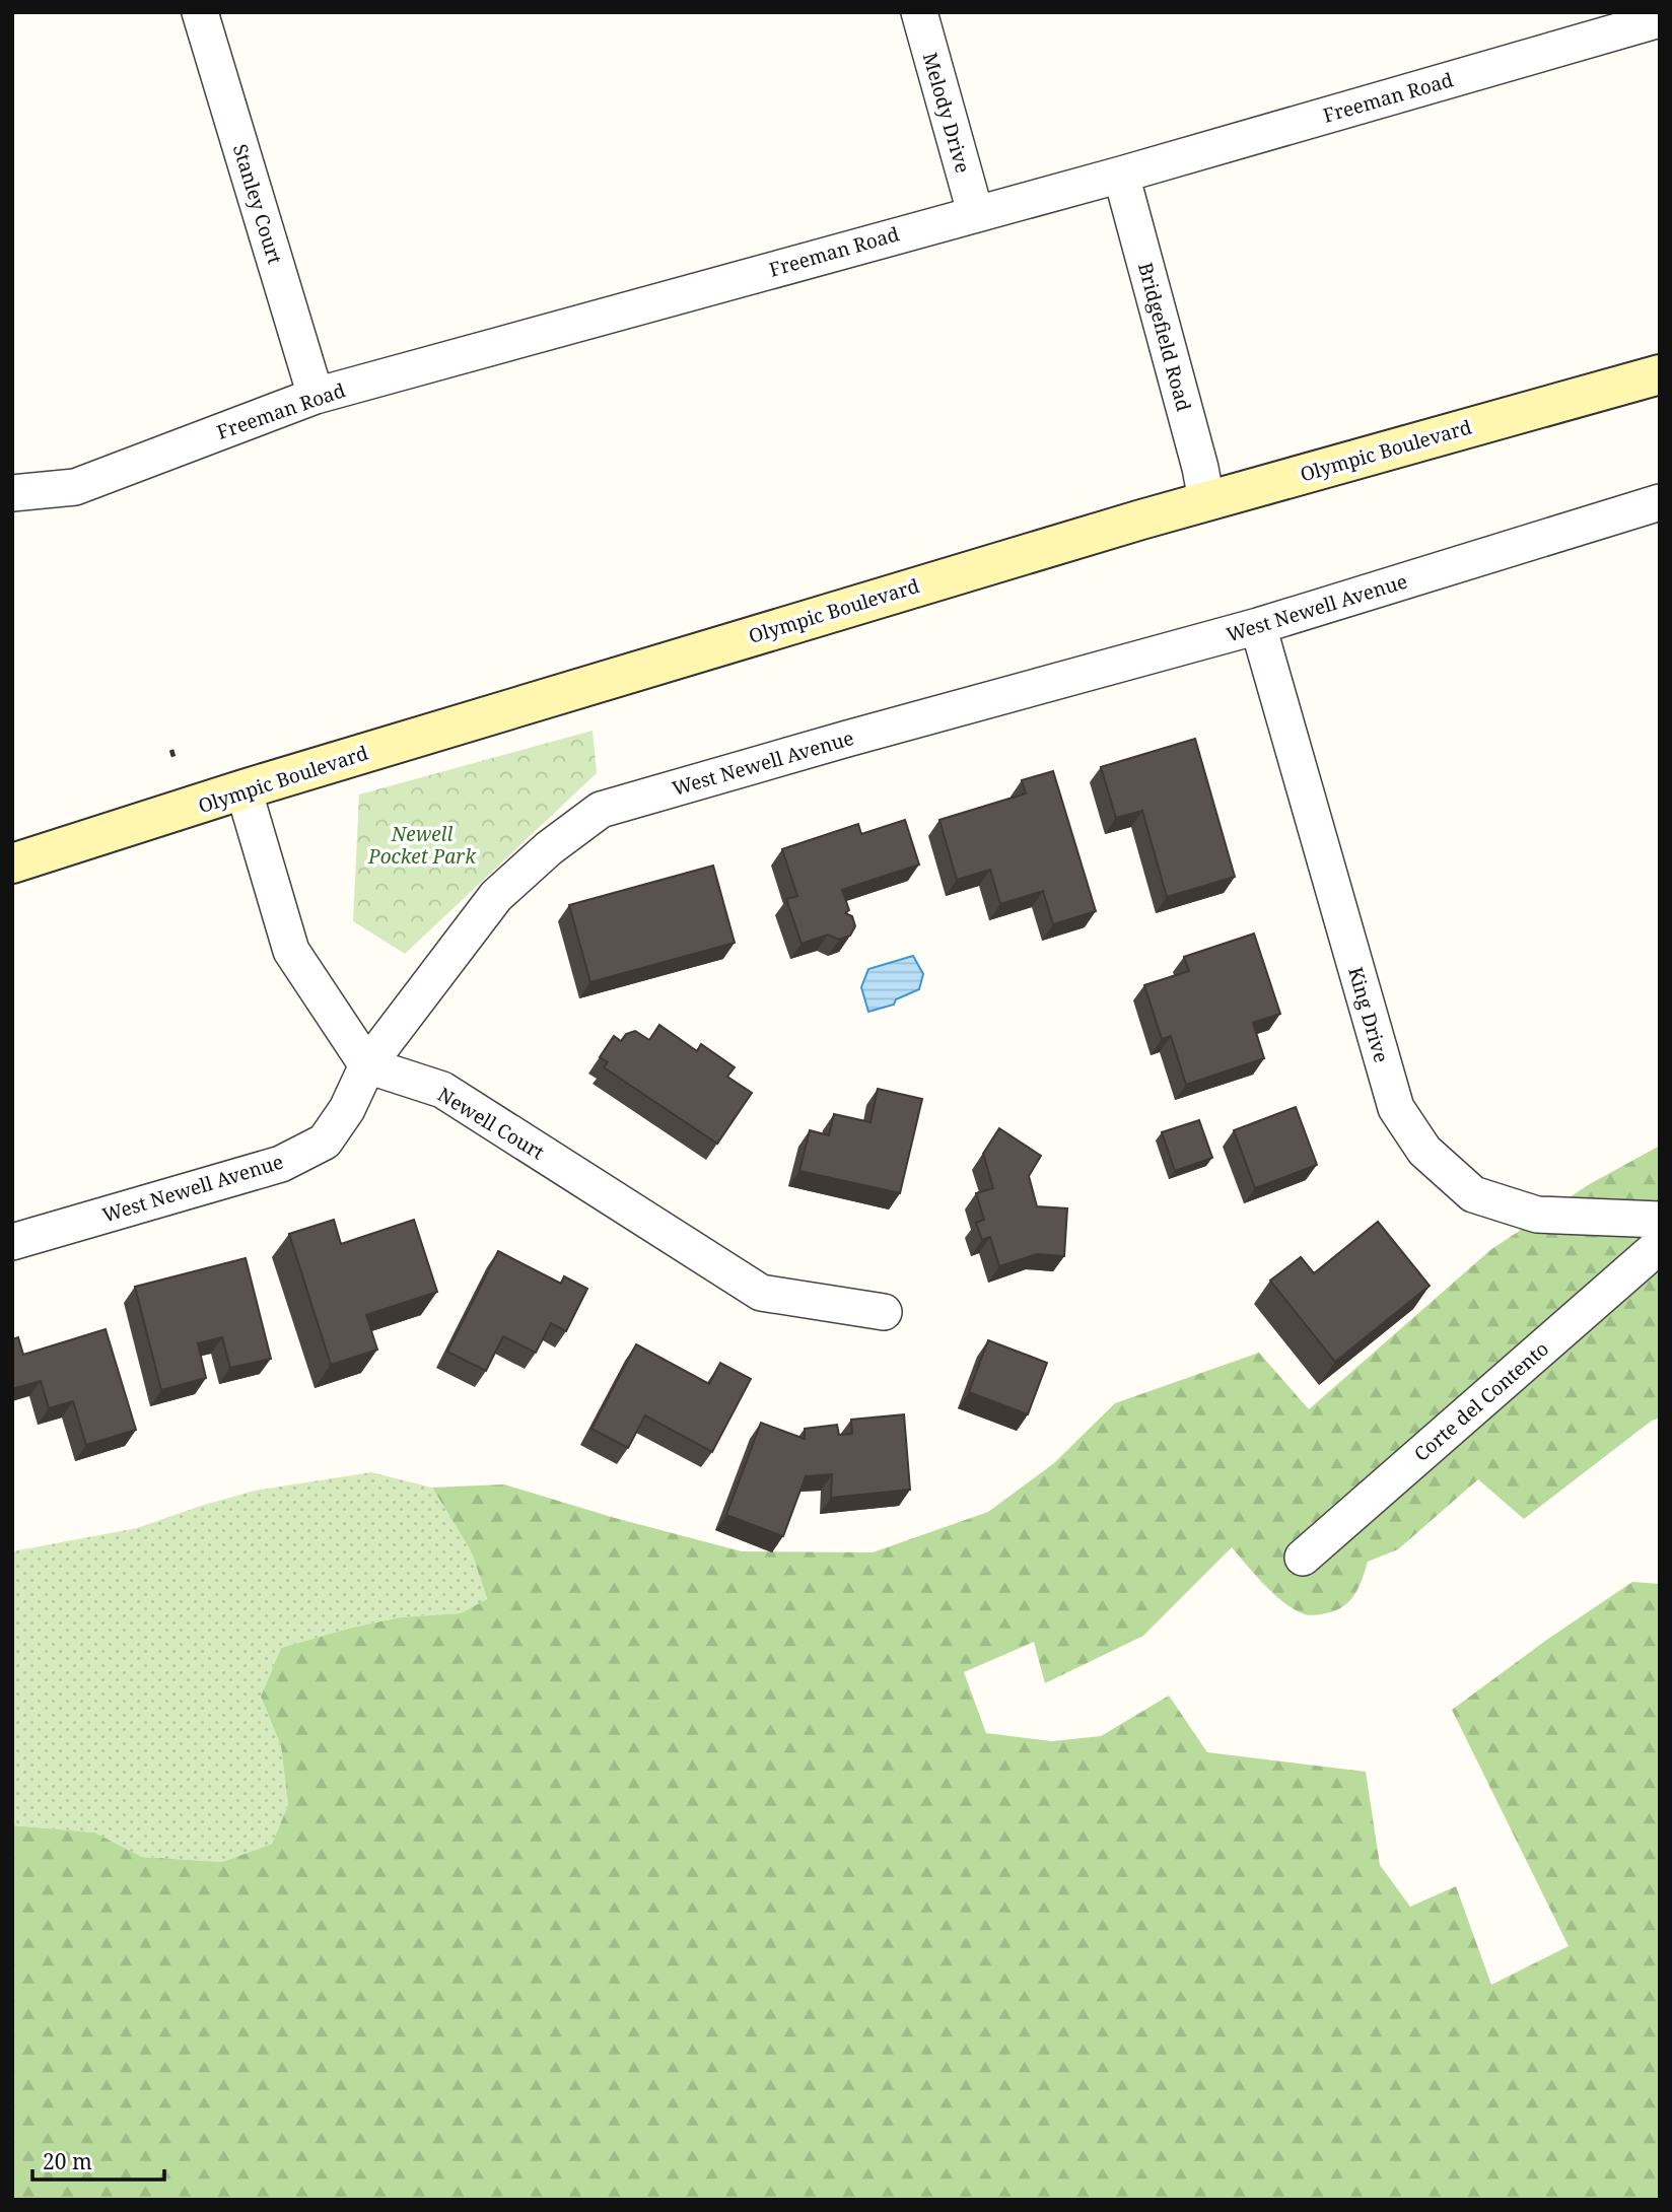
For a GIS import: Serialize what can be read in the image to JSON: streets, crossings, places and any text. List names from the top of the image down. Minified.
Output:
{"streets":{"main road":["Olympic Boulevard"],"street":["Freeman Road","Melody Drive","Stanley Court","Bridgefield Road","West Newell Avenue","King Drive","Newell Court","Corte del Contento"]},"crossings":[["Freeman Road","Melody Drive"],["Freeman Road","Stanley Court"],["Freeman Road","Bridgefield Road"],["Bridgefield Road","Olympic Boulevard"],["West Newell Avenue","King Drive"],["West Newell Avenue","Newell Court"]],"parks":["Newell Pocket Park"],"scale_bar":"20 m"}
